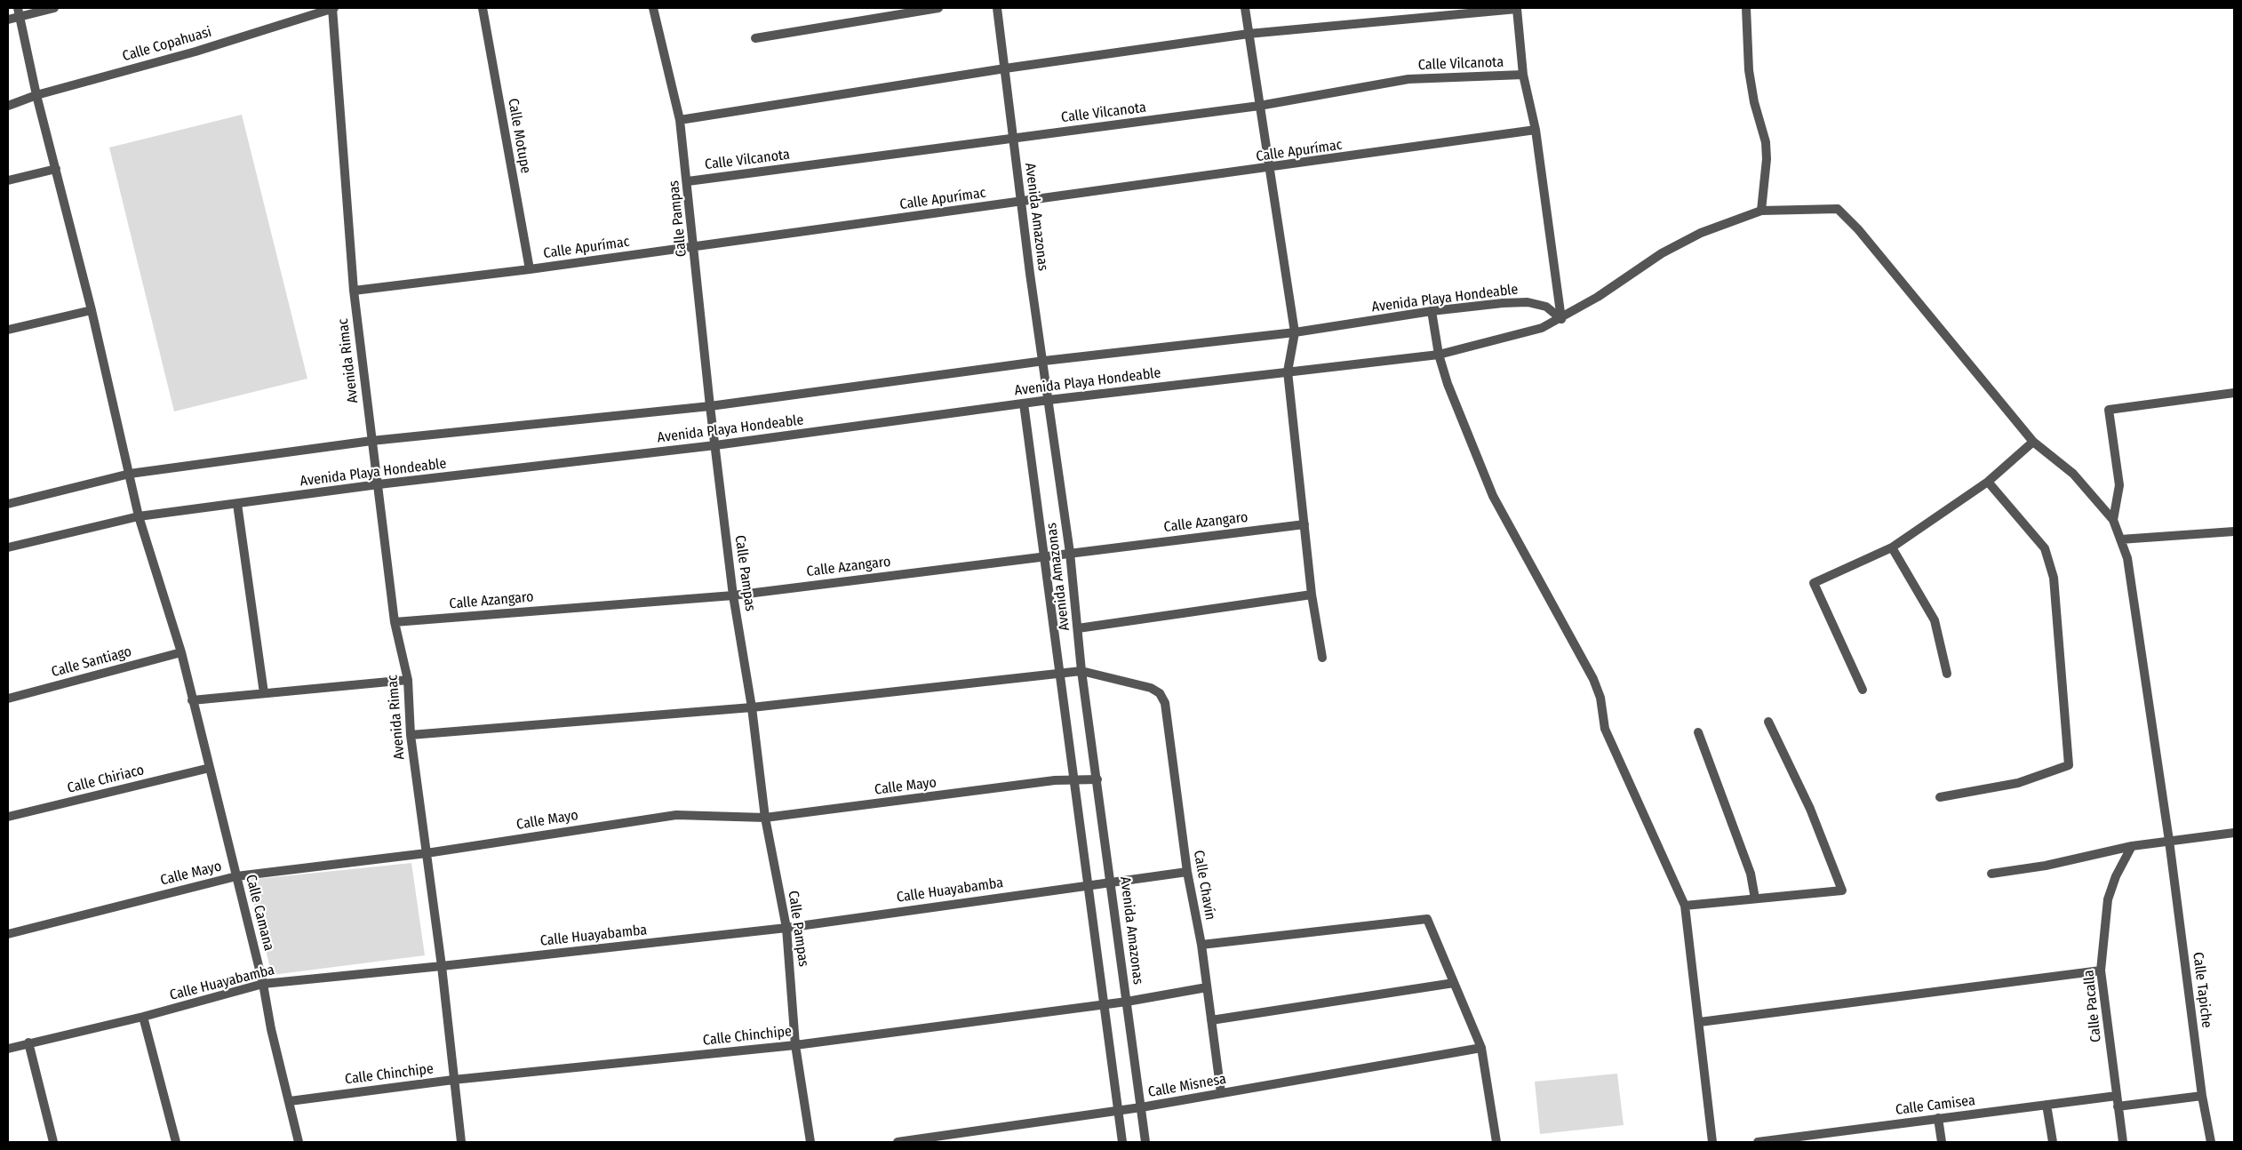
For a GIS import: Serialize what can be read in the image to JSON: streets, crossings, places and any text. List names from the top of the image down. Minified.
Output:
{"streets":{"street":["Calle Copahuasi","Calle Vilcanota","Calle Motupe","Calle Apurímac","Avenida Amazonas","Calle Pampas","Avenida Playa Hondeable","Avenida Rimac","Calle Azangaro","Calle Santiago","Calle Chiriaco","Calle Mayo","Calle Chavín","Calle Huayabamba","Calle Camana","Calle Tapiche","Calle Pacalla","Calle Chinchipe","Calle Misnesa","Calle Camisea"]},"crossings":[["Calle Copahuasi","Avenida Rimac"],["Calle Copahuasi","Calle Camana"],["Calle Vilcanota","Avenida Amazonas"],["Calle Vilcanota","Calle Pampas"],["Calle Motupe","Calle Apurímac"],["Calle Apurímac","Avenida Amazonas"],["Calle Apurímac","Calle Pampas"],["Calle Apurímac","Avenida Rimac"],["Avenida Amazonas","Avenida Playa Hondeable"],["Avenida Amazonas","Calle Azangaro"],["Avenida Amazonas","Calle Mayo"],["Avenida Amazonas","Calle Chavín"],["Avenida Amazonas","Calle Huayabamba"],["Avenida Amazonas","Calle Chinchipe"],["Avenida Amazonas","Calle Misnesa"],["Calle Pampas","Avenida Playa Hondeable"],["Calle Pampas","Calle Azangaro"],["Calle Pampas","Calle Mayo"],["Calle Pampas","Calle Huayabamba"],["Calle Pampas","Calle Chinchipe"],["Avenida Playa Hondeable","Avenida Rimac"],["Avenida Playa Hondeable","Calle Camana"],["Avenida Rimac","Calle Azangaro"],["Avenida Rimac","Calle Mayo"],["Avenida Rimac","Calle Huayabamba"],["Avenida Rimac","Calle Chinchipe"],["Calle Santiago","Calle Camana"],["Calle Chiriaco","Calle Camana"],["Calle Mayo","Calle Camana"],["Calle Chavín","Calle Huayabamba"],["Calle Chavín","Calle Chinchipe"],["Calle Chavín","Calle Misnesa"],["Calle Huayabamba","Calle Camana"],["Calle Camana","Calle Chinchipe"],["Calle Pacalla","Calle Camisea"]]}
